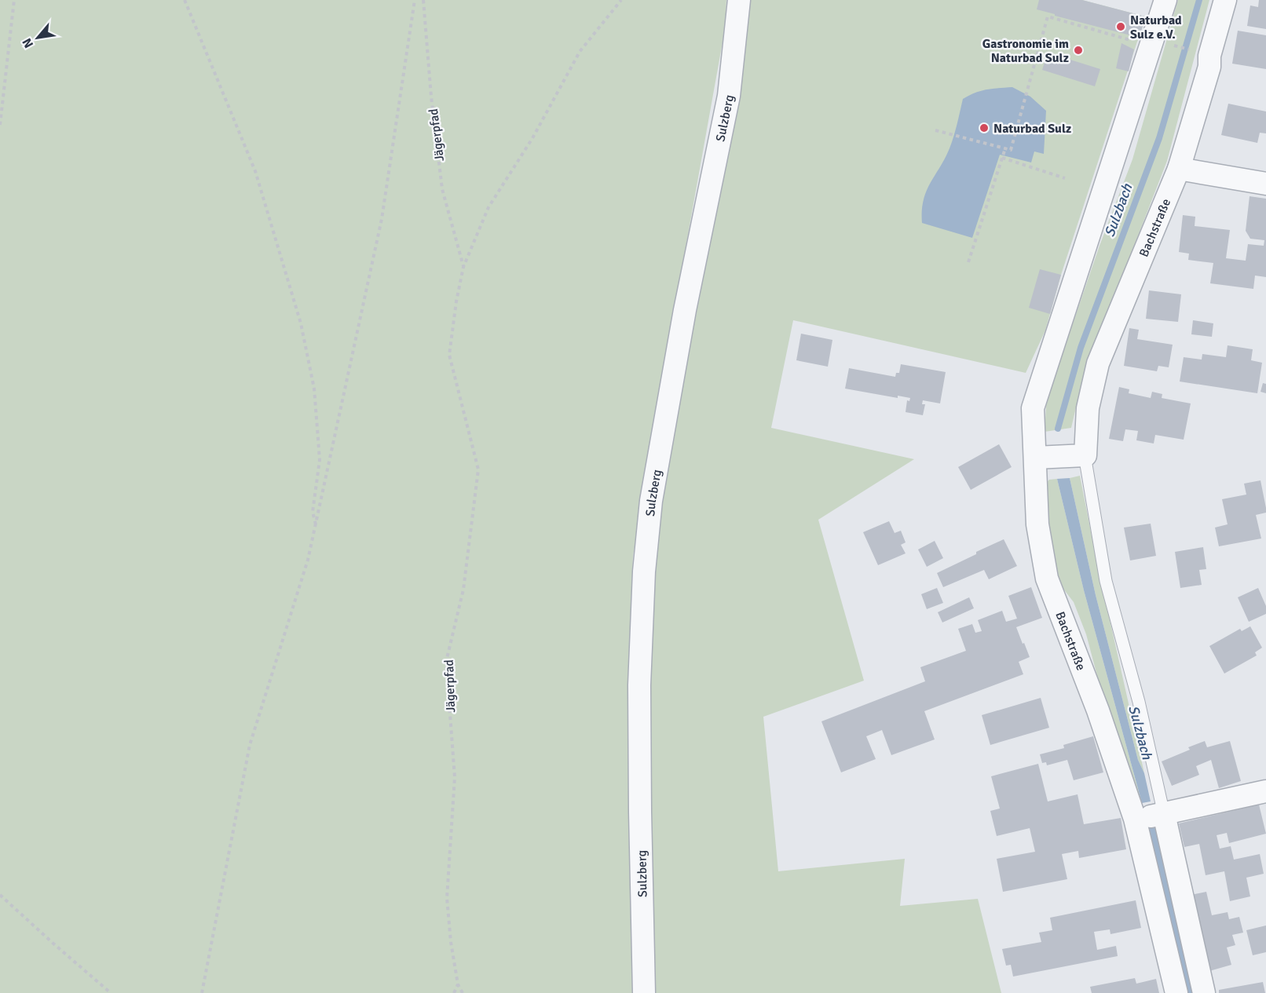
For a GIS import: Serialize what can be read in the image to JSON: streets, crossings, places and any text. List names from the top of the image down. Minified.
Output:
{"streets":{"street":["Sulzberg","Bachstraße"],"path":["Jägerpfad"]},"water":["Sulzbach"],"places":["Naturbad Sulz e.V.","Gastronomie im Naturbad Sulz","Naturbad Sulz"],"north":"bottom left"}
